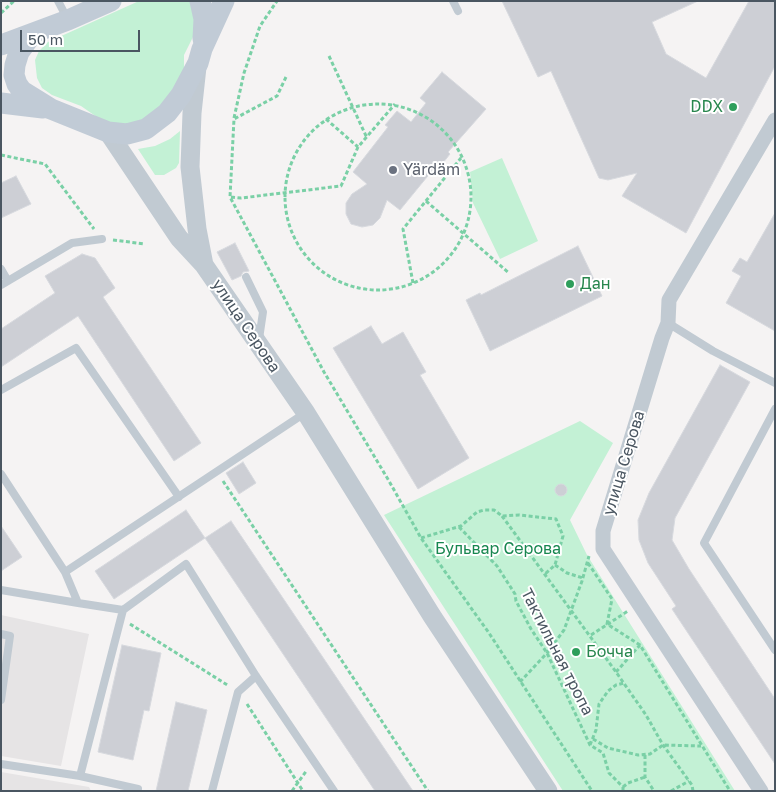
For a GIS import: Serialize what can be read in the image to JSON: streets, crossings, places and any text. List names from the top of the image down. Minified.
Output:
{"streets":{"street":["улица Серова"],"path":["Тактильная тропа"]},"parks":["Бульвар Серова"],"places":["DDX","Yärdäm","Дан","Бочча"],"scale_bar":"50 m"}
